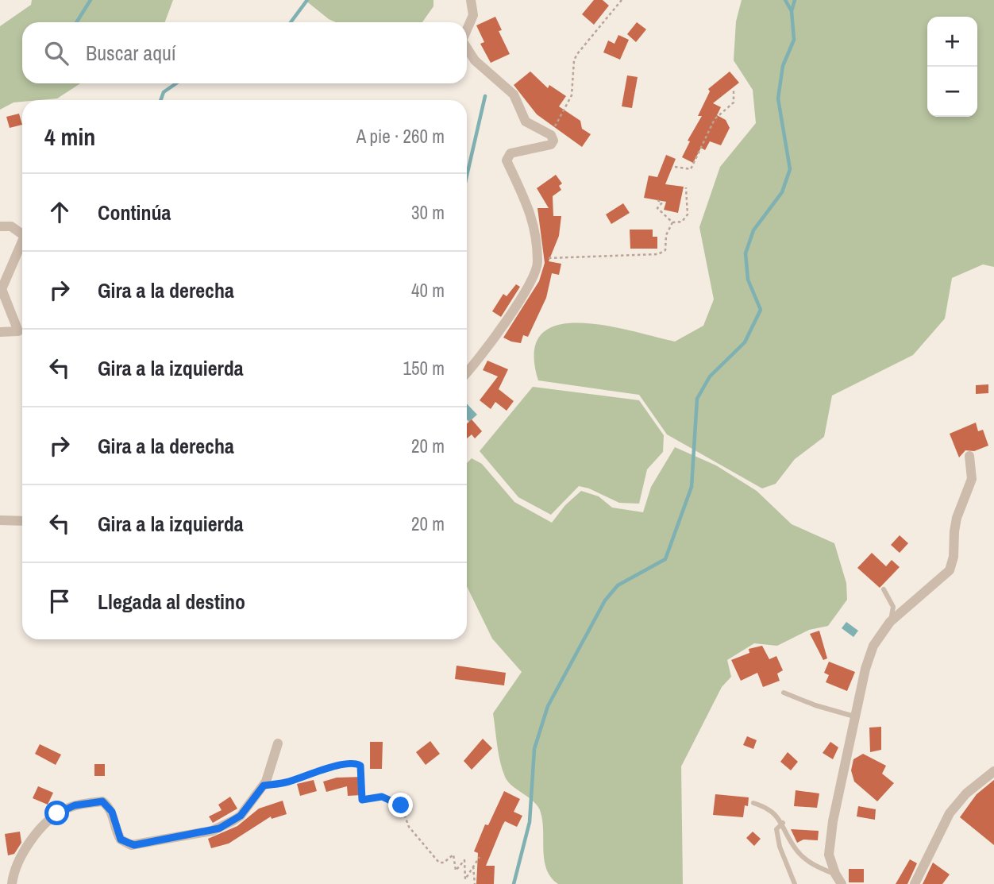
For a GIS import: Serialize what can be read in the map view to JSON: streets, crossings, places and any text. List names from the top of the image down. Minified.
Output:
{"page":{"map_buttons":["+","−"],"search":"Buscar aquí","heading":["4 min","A pie · 260 m"],"list":[["Continúa","30 m"],["Gira a la derecha","40 m"],["Gira a la izquierda","150 m"],["Gira a la derecha","20 m"],["Gira a la izquierda","20 m"],"Llegada al destino"]}}
